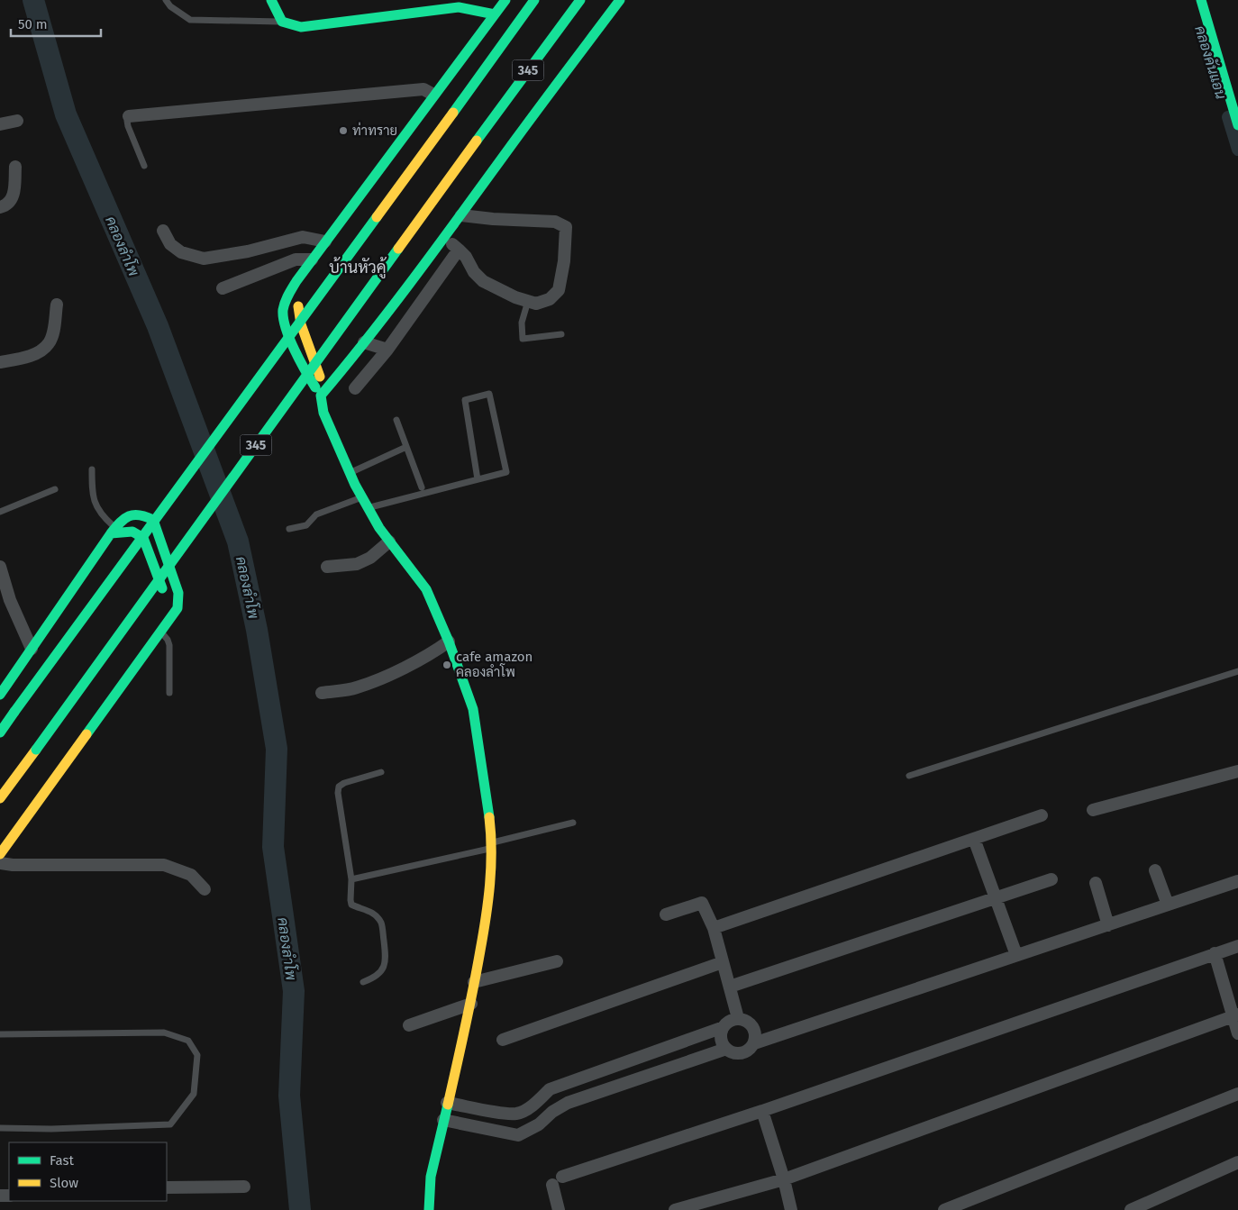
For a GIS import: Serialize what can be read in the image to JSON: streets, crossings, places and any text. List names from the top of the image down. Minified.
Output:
{"streets":{"main road":["345"]},"districts":["บ้านหัวคู้"],"water":["คลองคันแอน","คลองลำโพ"],"places":["ท่าทราย","cafe amazon คลองลำโพ"],"legend":["Fast","Slow"],"scale_bar":"50 m"}
